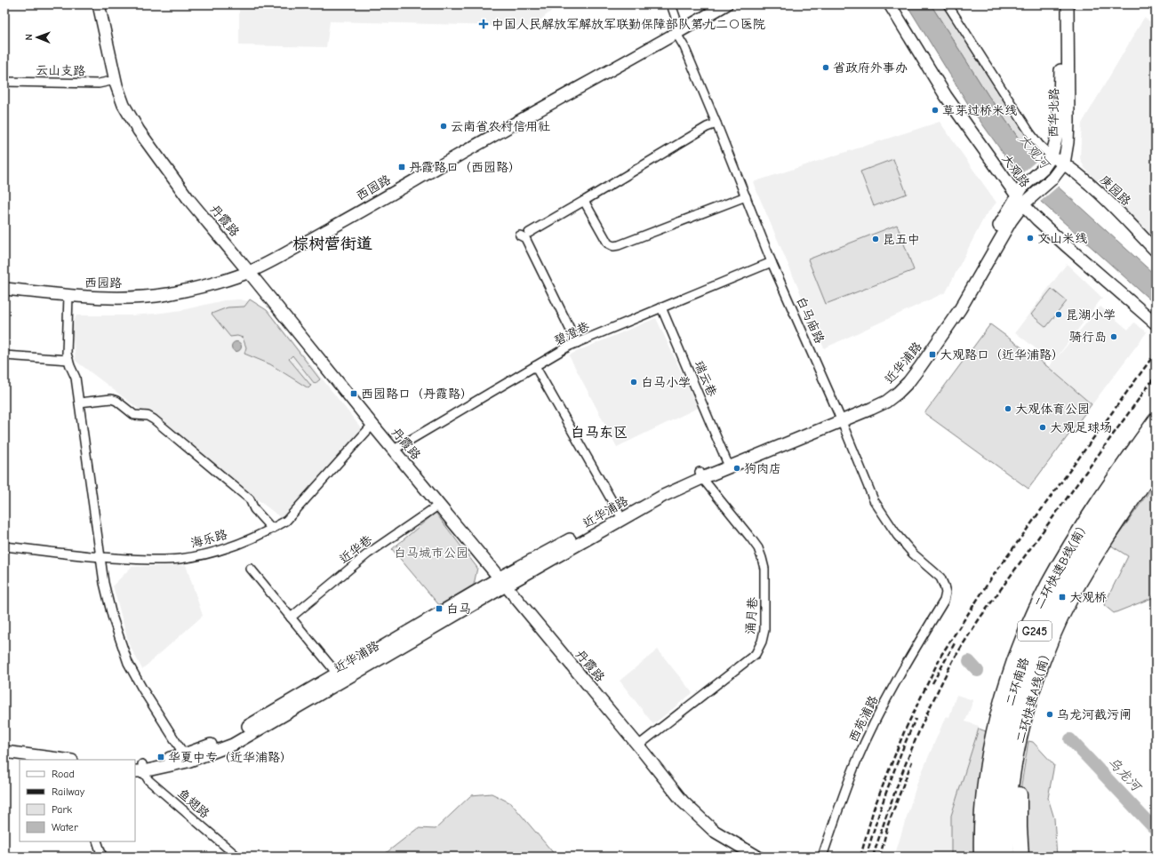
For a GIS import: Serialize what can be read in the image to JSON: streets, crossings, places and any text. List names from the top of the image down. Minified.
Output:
{"streets":{"highway":["二环快速B线(南)","二环快速A线(南)"],"main road":["G245","二环南路"],"street":["云山支路","西华北路","大观路","西园路","庚园路","丹霞路","白马庙路","碧澄巷","近华浦路","瑞云巷","海乐路","近华巷","涌月巷","西苑浦路","鱼翅路"]},"crossings":[["云山支路","丹霞路"],["西华北路","大观路"],["西华北路","庚园路"],["西华北路","近华浦路"],["大观路","近华浦路"],["西园路","丹霞路"],["西园路","白马庙路"],["丹霞路","碧澄巷"],["丹霞路","近华浦路"],["丹霞路","海乐路"],["丹霞路","近华巷"],["丹霞路","涌月巷"],["白马庙路","碧澄巷"],["白马庙路","近华浦路"],["白马庙路","西苑浦路"],["碧澄巷","瑞云巷"],["近华浦路","瑞云巷"],["近华浦路","涌月巷"],["近华浦路","鱼翅路"],["二环快速B线(南)","二环南路"]],"districts":["棕树营街道","白马东区"],"water":["大观河","乌龙河"],"parks":["白马城市公园"],"places":{"health":["中国人民解放军解放军联勤保障部队第九二〇医院"],"other":["省政府外事办","草芽过桥米线","云南省农村信用社","文山米线","昆五中","昆湖小学","骑行岛","白马小学","大观体育公园","大观足球场","狗肉店","乌龙河截污闸"],"transit":["丹霞路口（西园路）","大观路口（近华浦路）","西园路口（丹霞路）","大观桥","白马","华夏中专（近华浦路）"]},"legend":["Road","Railway","Park","Water"],"north":"left"}
